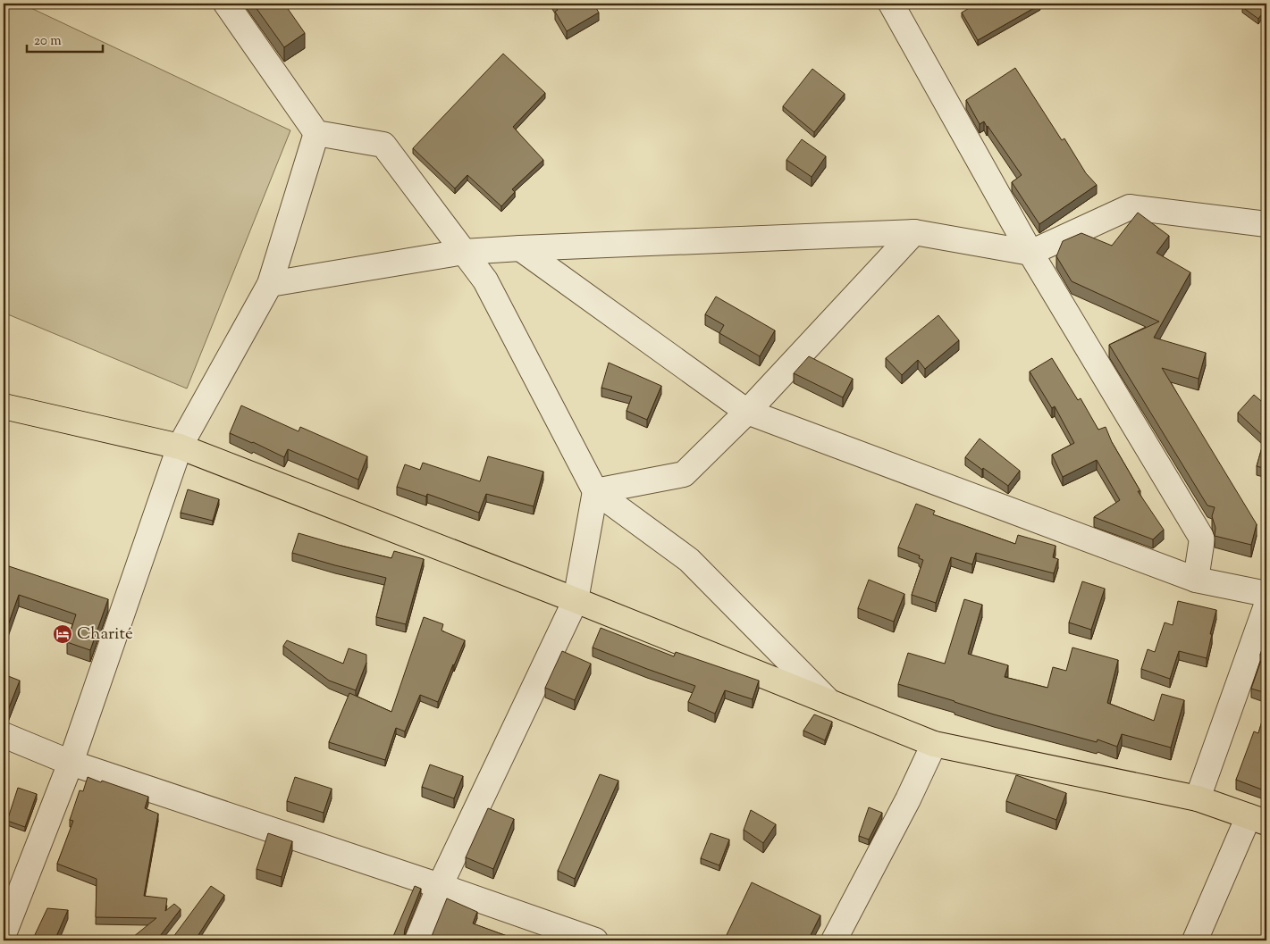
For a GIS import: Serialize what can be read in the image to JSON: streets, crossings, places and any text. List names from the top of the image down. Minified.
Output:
{"places":{"hotel":["Charité"]},"scale_bar":"20 m"}
